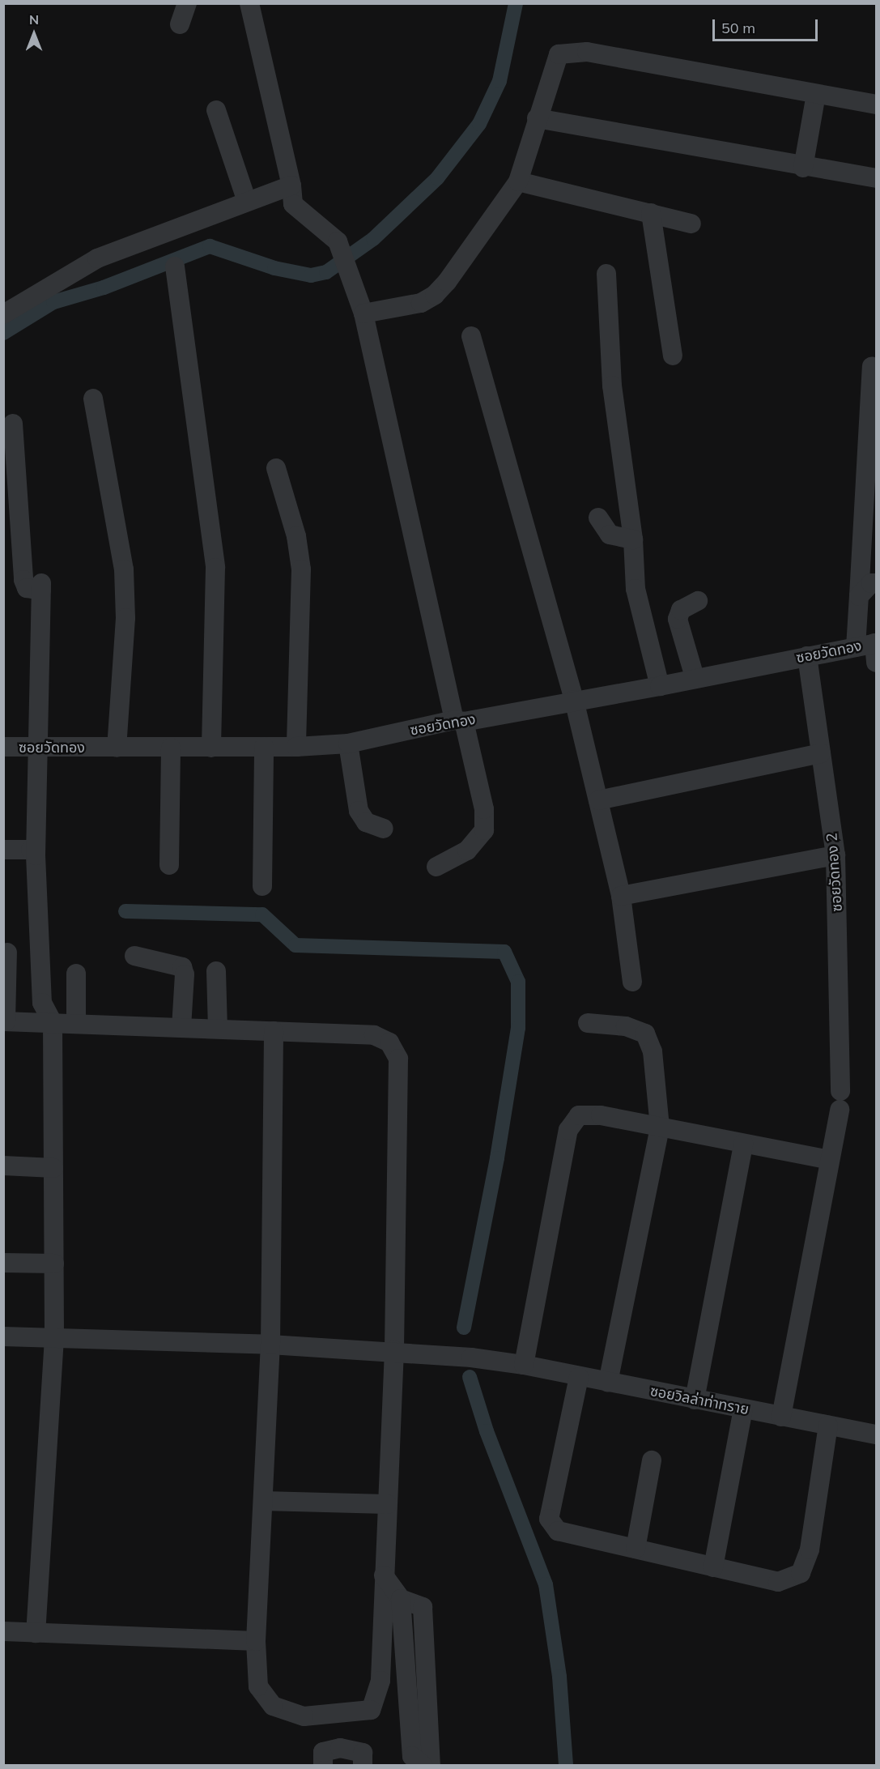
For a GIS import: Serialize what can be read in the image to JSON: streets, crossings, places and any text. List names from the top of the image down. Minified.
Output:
{"streets":{"street":["ซอยวัดทอง","ซอยวัดทอง 2","ซอยวิลล่าท่าทราย"]},"crossings":[["ซอยวัดทอง","ซอยวัดทอง 2"]],"scale_bar":"50 m","north":"top"}
